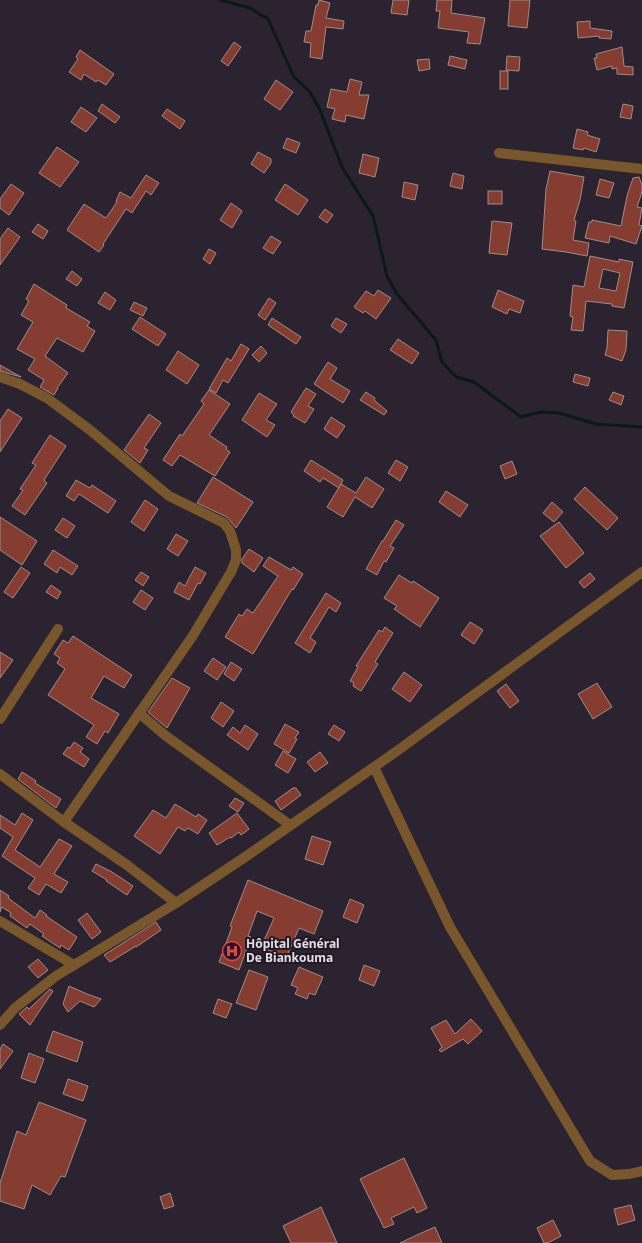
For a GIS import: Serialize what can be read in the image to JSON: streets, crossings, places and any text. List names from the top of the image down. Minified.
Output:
{"places":{"hospital":["Hôpital Général De Biankouma"]}}
